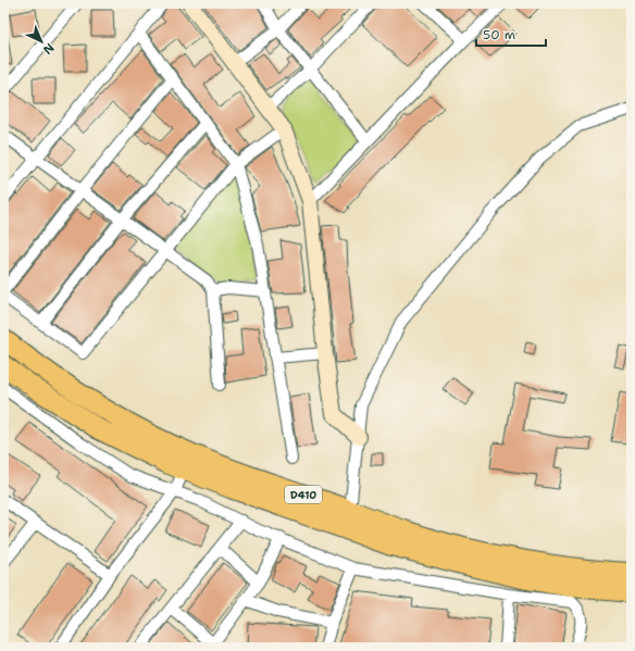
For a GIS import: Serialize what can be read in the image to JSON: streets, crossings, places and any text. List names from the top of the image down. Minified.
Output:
{"streets":{"highway":["D410"]},"scale_bar":"50 m","north":"bottom right"}
